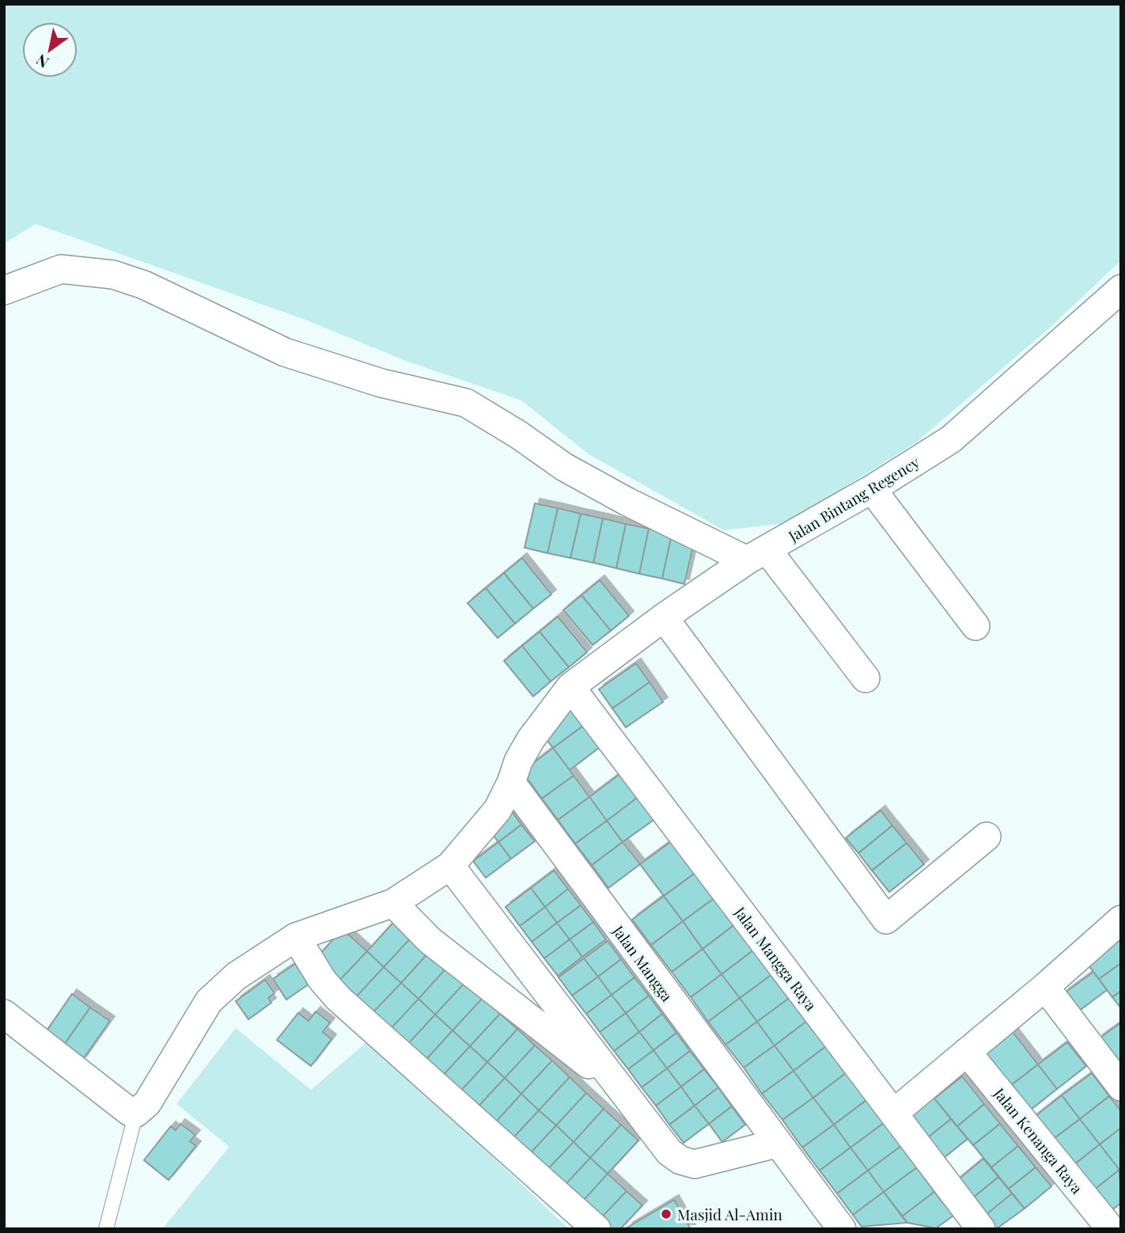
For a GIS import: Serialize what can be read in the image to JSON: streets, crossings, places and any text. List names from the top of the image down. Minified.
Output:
{"streets":{"street":["Jalan Bintang Regency","Jalan Mangga Raya","Jalan Mangga","Jalan Kenanga Raya"]},"crossings":[["Jalan Bintang Regency","Jalan Mangga Raya"]],"places":["Masjid Al-Amin"],"north":"bottom left"}
